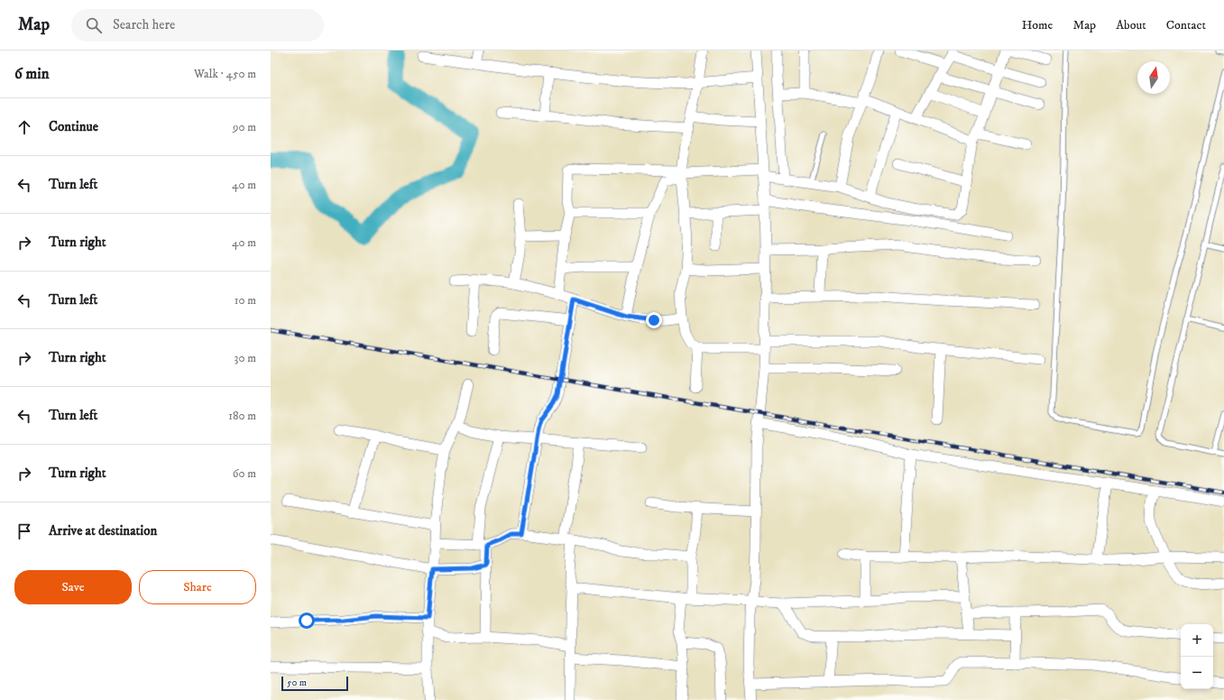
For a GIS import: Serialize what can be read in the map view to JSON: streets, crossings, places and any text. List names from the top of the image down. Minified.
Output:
{"scale_bar":"50 m","north":"top","page":{"header":"Map","search":"Search here","nav":["Home","Map","About","Contact"],"heading":["6 min","Walk · 450 m"],"list":[["Continue","90 m"],["Turn left","40 m"],["Turn right","40 m"],["Turn left","10 m"],["Turn right","30 m"],["Turn left","180 m"],["Turn right","60 m"],"Arrive at destination"],"buttons":["Save","Share"],"map_buttons":["+","−"],"scale":"50 m"}}
